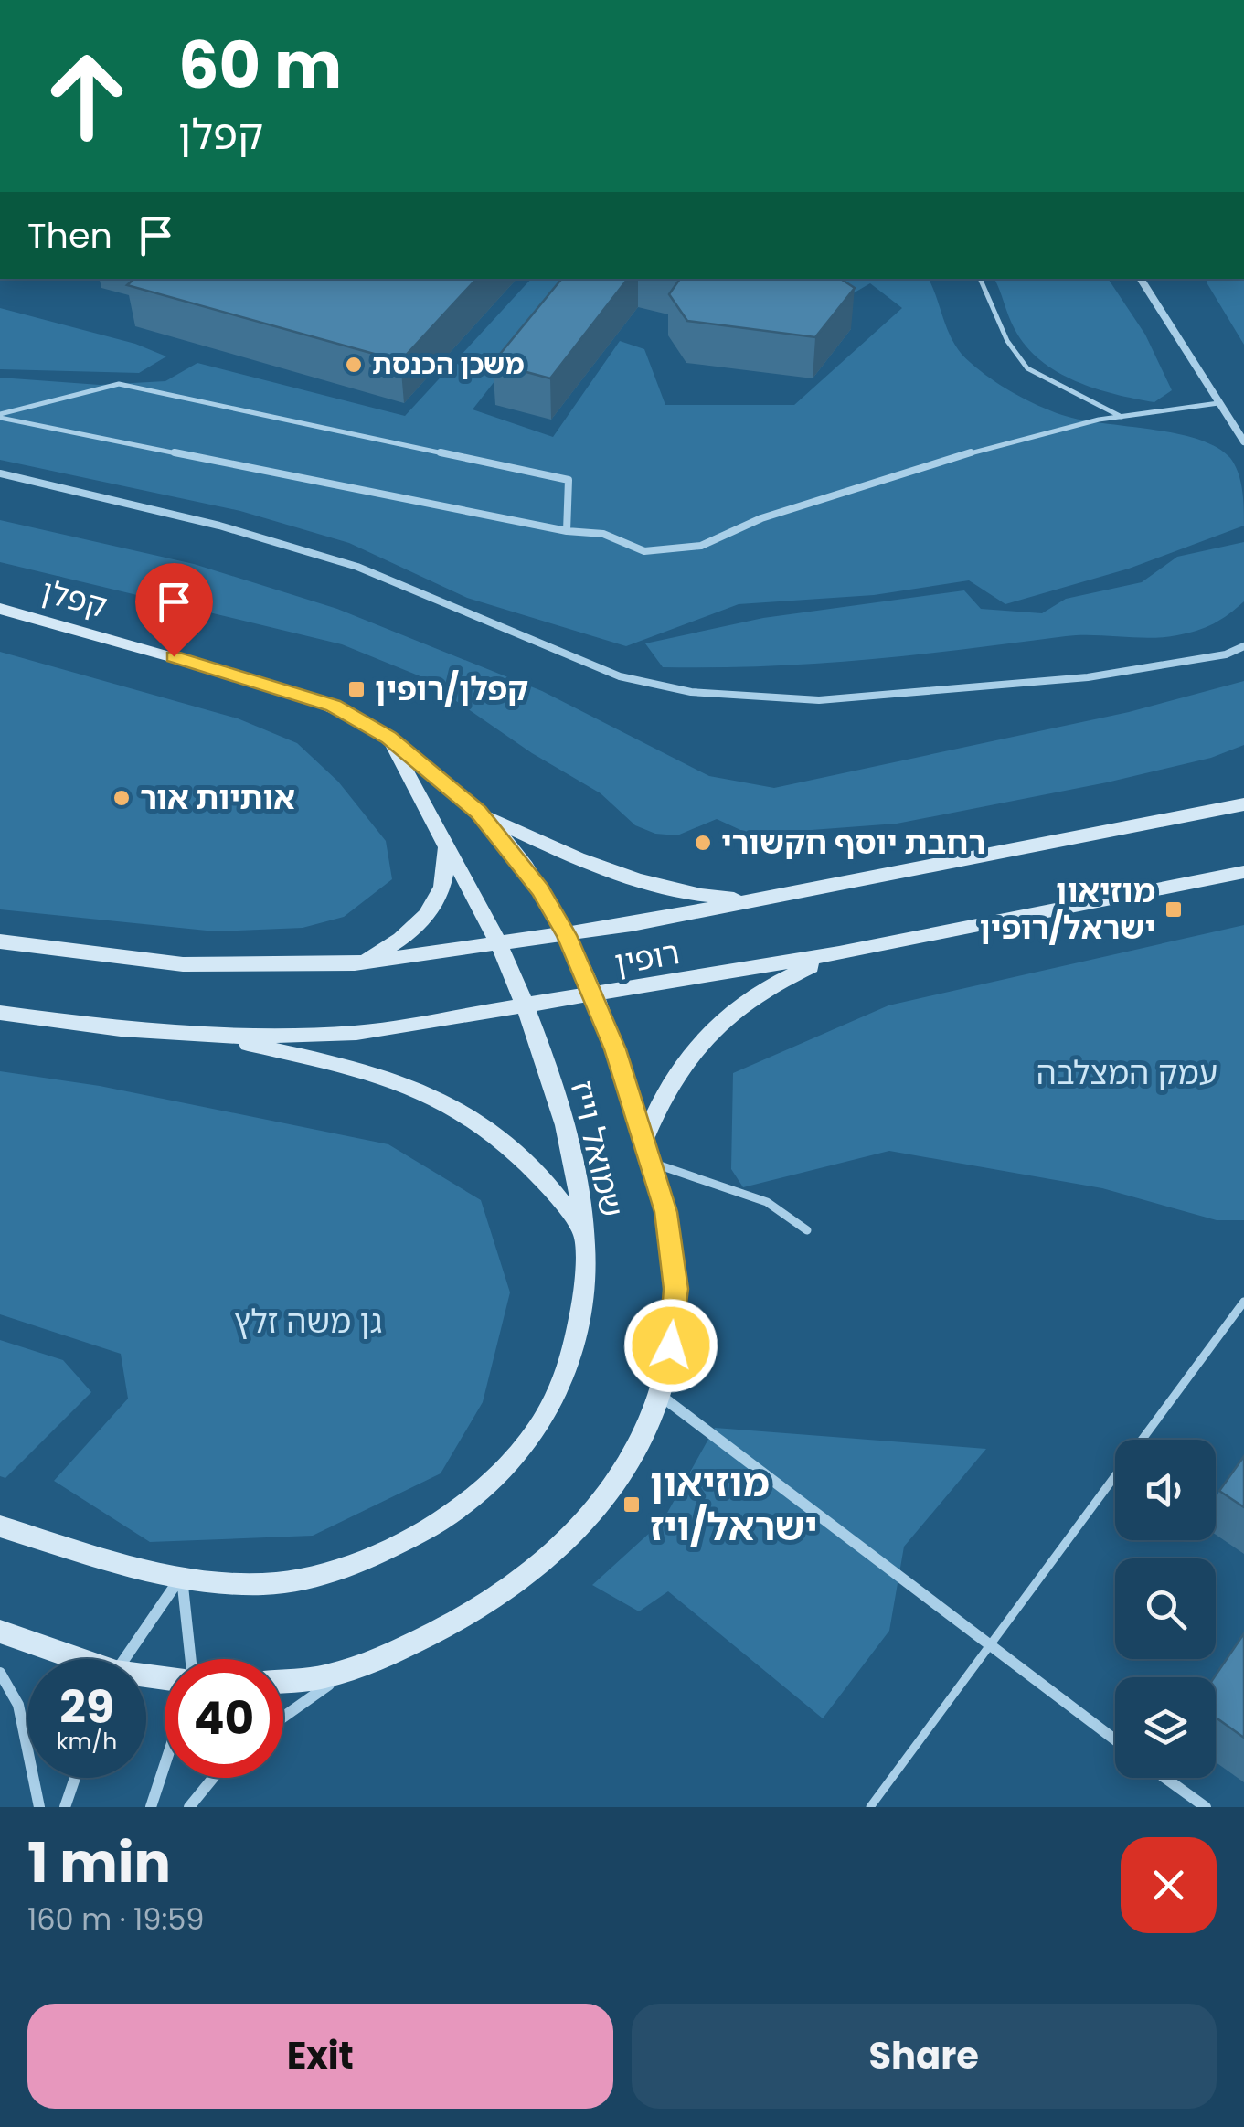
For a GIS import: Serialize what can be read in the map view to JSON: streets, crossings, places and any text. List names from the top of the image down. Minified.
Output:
{"streets":{"street":["קפלן","רופין","שמואל וייז"]},"crossings":[["קפלן","רופין"],["קפלן","שמואל וייז"],["רופין","שמואל וייז"]],"parks":["עמק המצלבה","גן משה זלץ"],"places":{"other":["משכן הכנסת","אותיות אור","רחבת יוסף חקשורי"],"transit":["קפלן/רופין","מוזיאון ישראל/רופין","מוזיאון ישראל/ויז"]},"page":{"turn":["60 m","קפלן"],"then":"Then","speed":"29 km/h","limit":"40","heading":["1 min","160 m · 19:59"],"buttons":["Exit","Share"]}}
